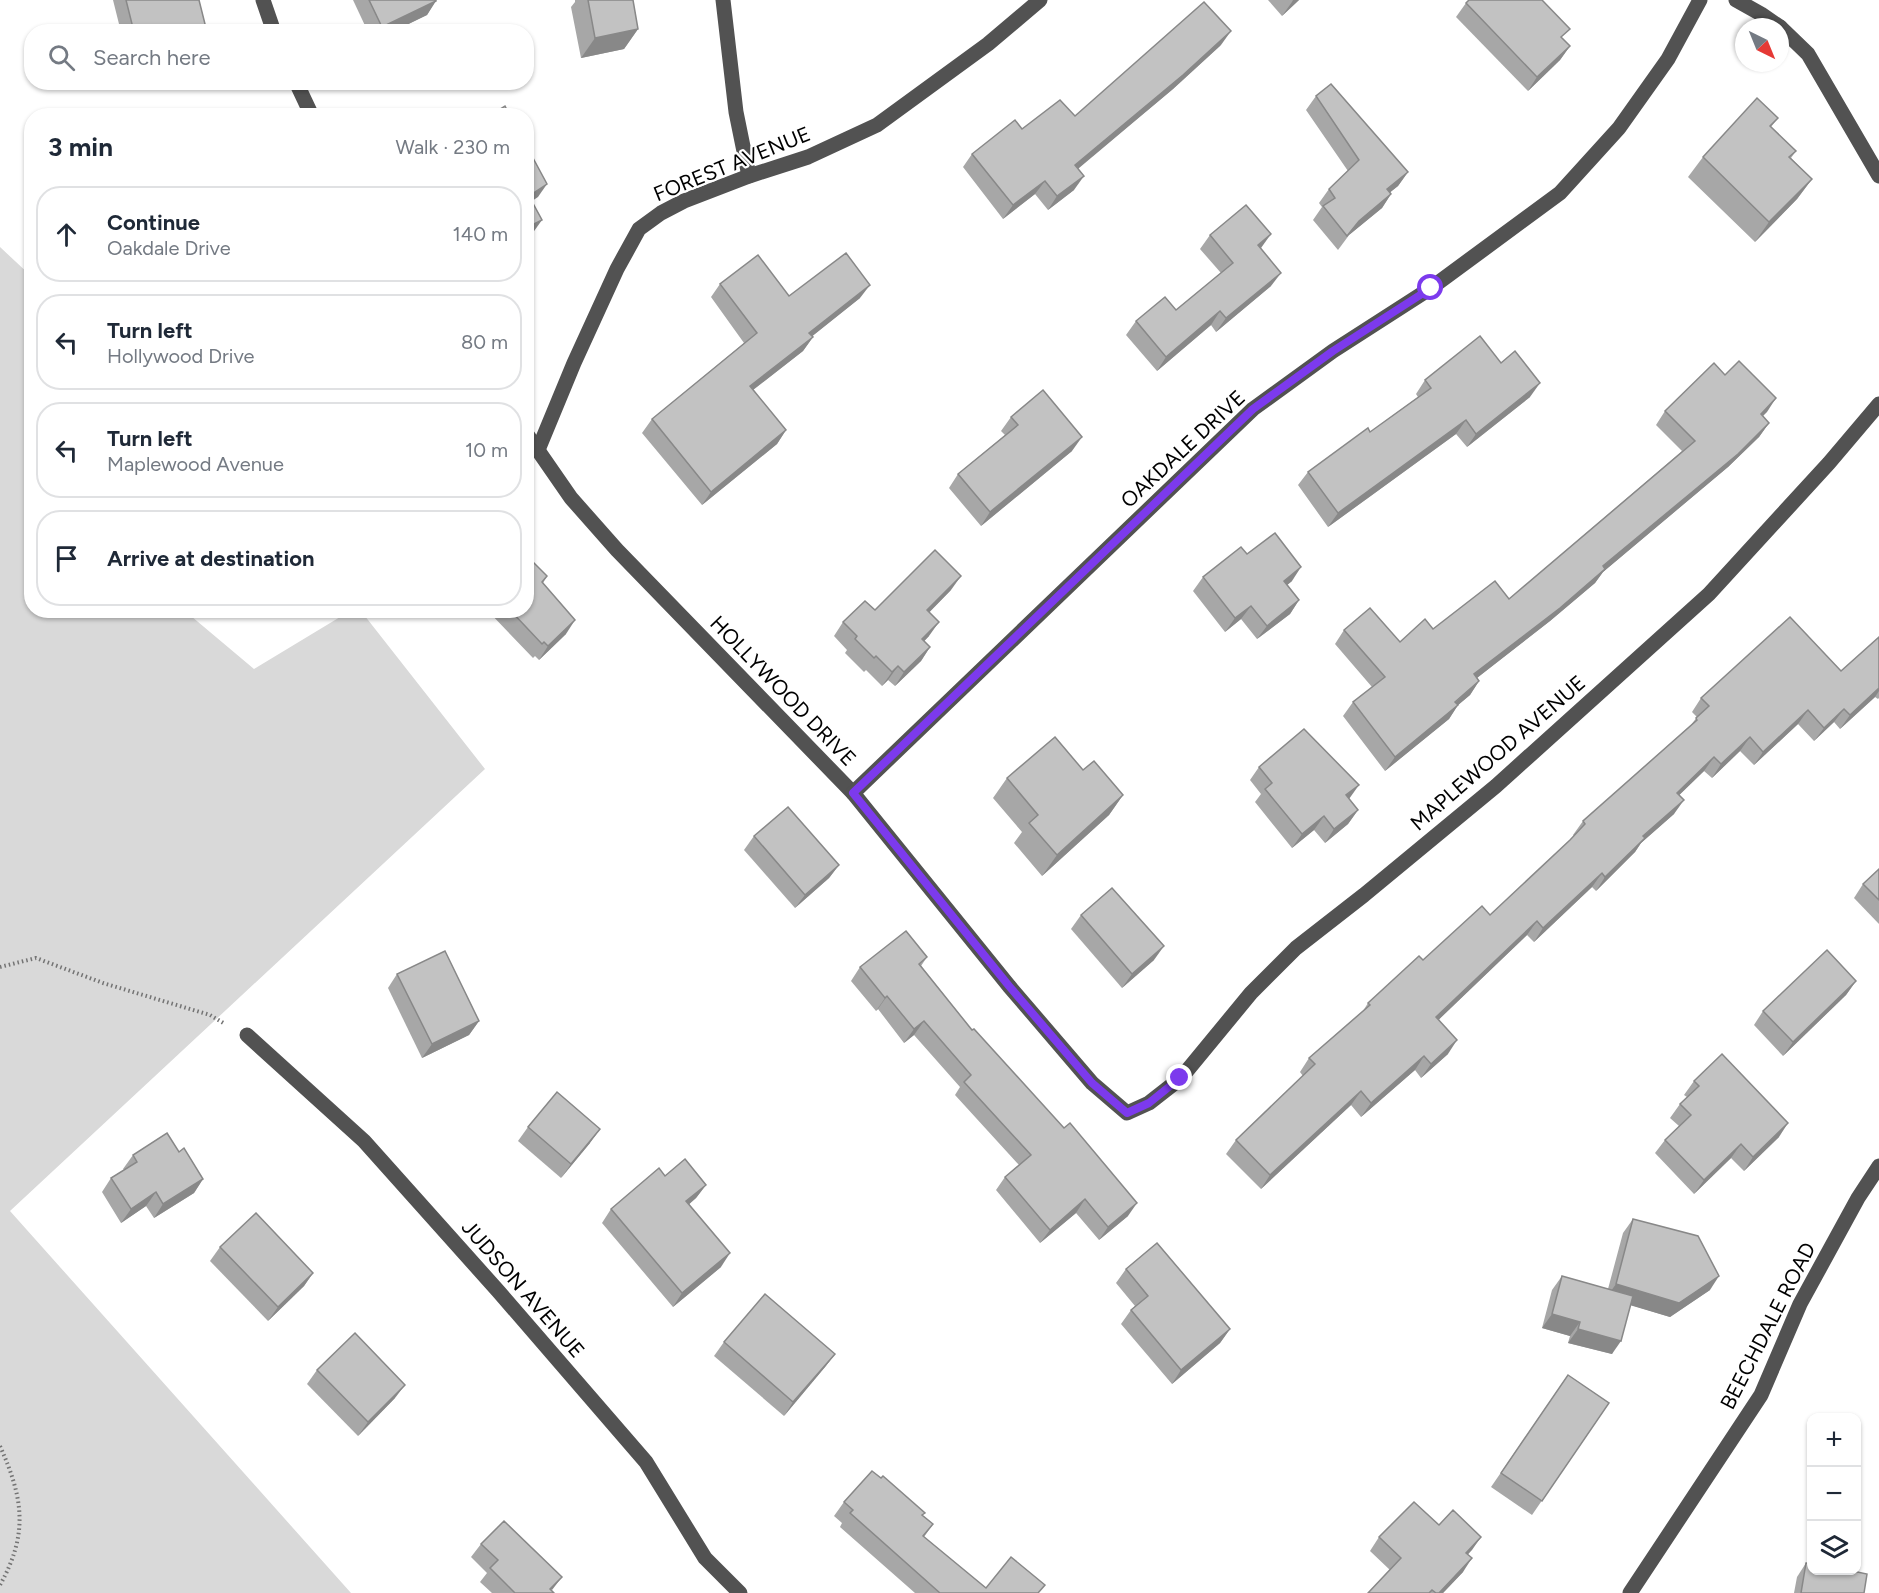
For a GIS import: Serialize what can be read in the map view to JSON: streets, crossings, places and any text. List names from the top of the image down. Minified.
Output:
{"streets":{"street":["FOREST AVENUE","OAKDALE DRIVE","HOLLYWOOD DRIVE","MAPLEWOOD AVENUE","JUDSON AVENUE","BEECHDALE ROAD"]},"crossings":[["FOREST AVENUE","HOLLYWOOD DRIVE"],["OAKDALE DRIVE","HOLLYWOOD DRIVE"],["HOLLYWOOD DRIVE","MAPLEWOOD AVENUE"]],"north":"bottom right","page":{"search":"Search here","heading":["3 min","Walk · 230 m"],"list":[["Continue","Oakdale Drive","140 m"],["Turn left","Hollywood Drive","80 m"],["Turn left","Maplewood Avenue","10 m"],"Arrive at destination"],"map_buttons":["+","−"]}}
